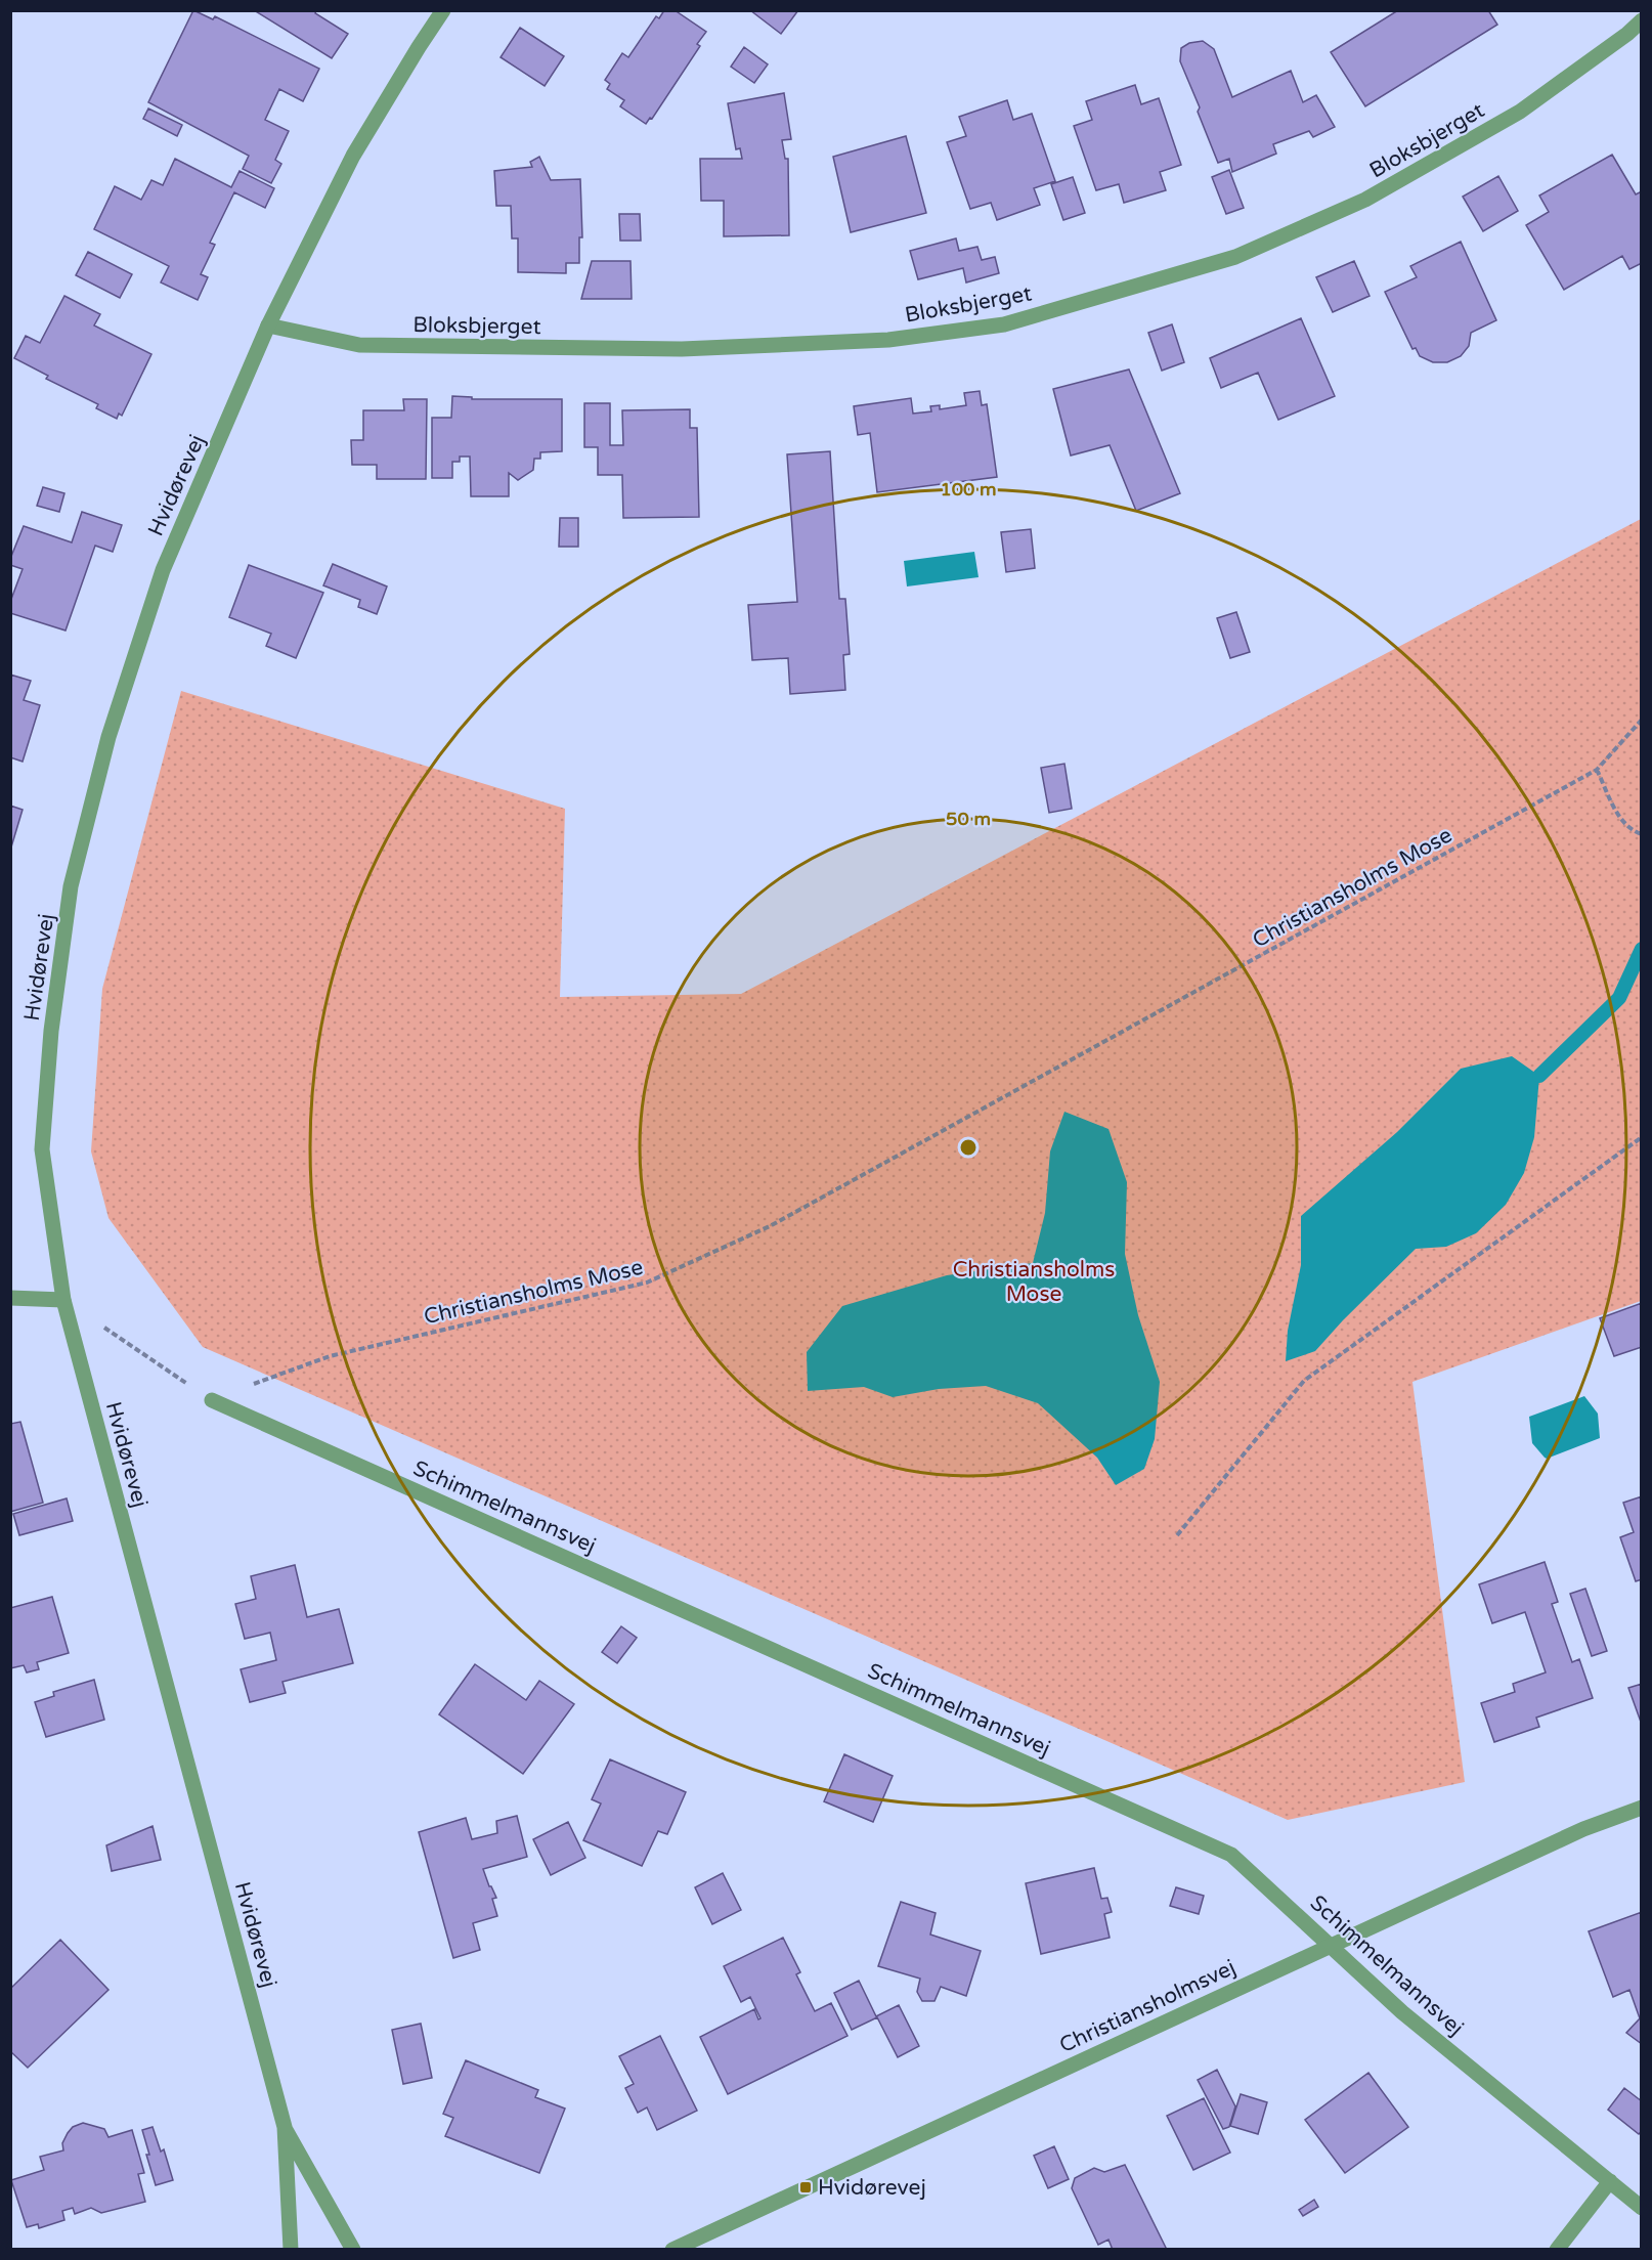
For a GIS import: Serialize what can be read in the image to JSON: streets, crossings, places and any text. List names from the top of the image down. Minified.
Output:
{"streets":{"street":["Bloksbjerget","Hvidørevej","Schimmelmannsvej","Christiansholmsvej"],"path":["Christiansholms Mose"]},"crossings":[["Bloksbjerget","Hvidørevej"],["Christiansholms Mose","Schimmelmannsvej"],["Schimmelmannsvej","Christiansholmsvej"]],"parks":["Christiansholms Mose"],"places":{"transit":["Hvidørevej"]},"rings":["100 m","50 m"]}
